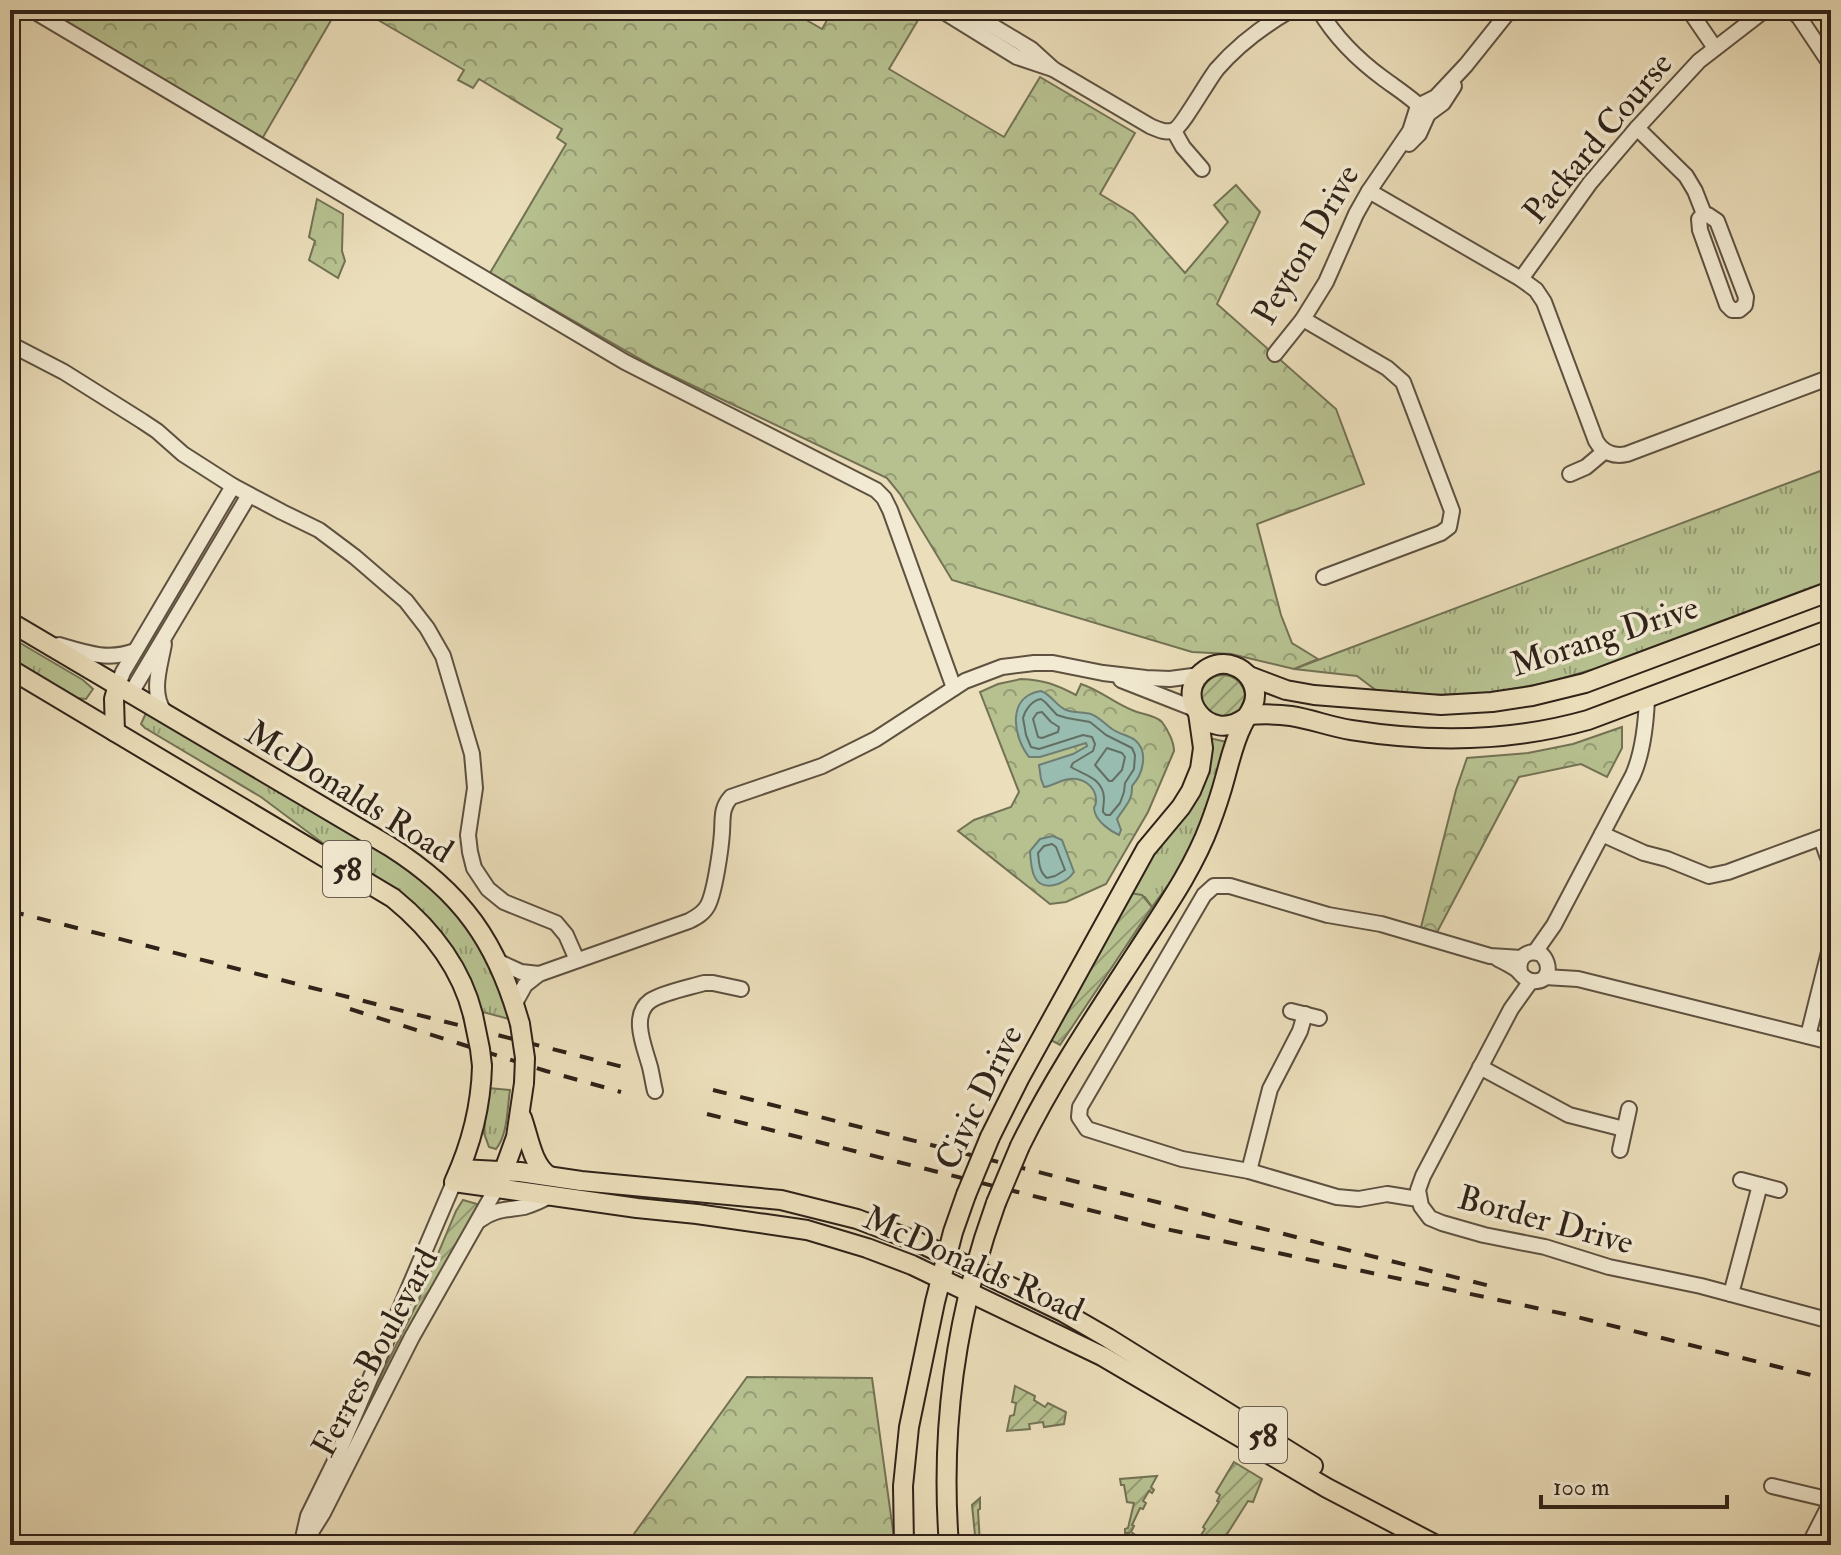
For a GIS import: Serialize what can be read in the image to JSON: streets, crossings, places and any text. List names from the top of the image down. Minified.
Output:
{"streets":{"main road":["Morang Drive","McDonalds Road","58","Civic Drive"],"street":["Packard Course","Peyton Drive","Border Drive","Ferres Boulevard"]},"crossings":[["Morang Drive","Civic Drive"],["McDonalds Road","Civic Drive"],["McDonalds Road","Ferres Boulevard"]],"scale_bar":"100 m"}
